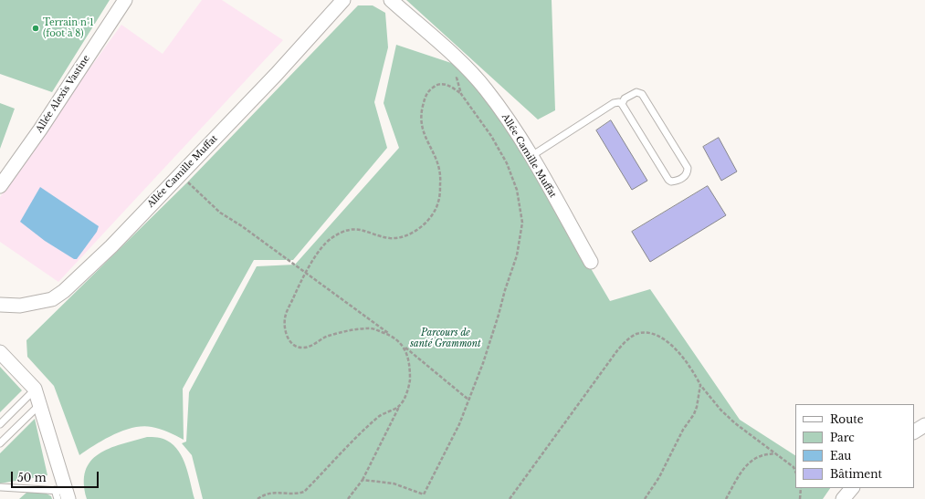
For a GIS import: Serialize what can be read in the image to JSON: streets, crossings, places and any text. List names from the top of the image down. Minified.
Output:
{"streets":{"street":["Allée Alexis Vastine","Allée Camille Muffat"]},"parks":["Parcours de santé Grammont"],"places":["Terrain n°1 (foot à 8)"],"legend":["Route","Parc","Eau","Bâtiment"],"scale_bar":"50 m"}
